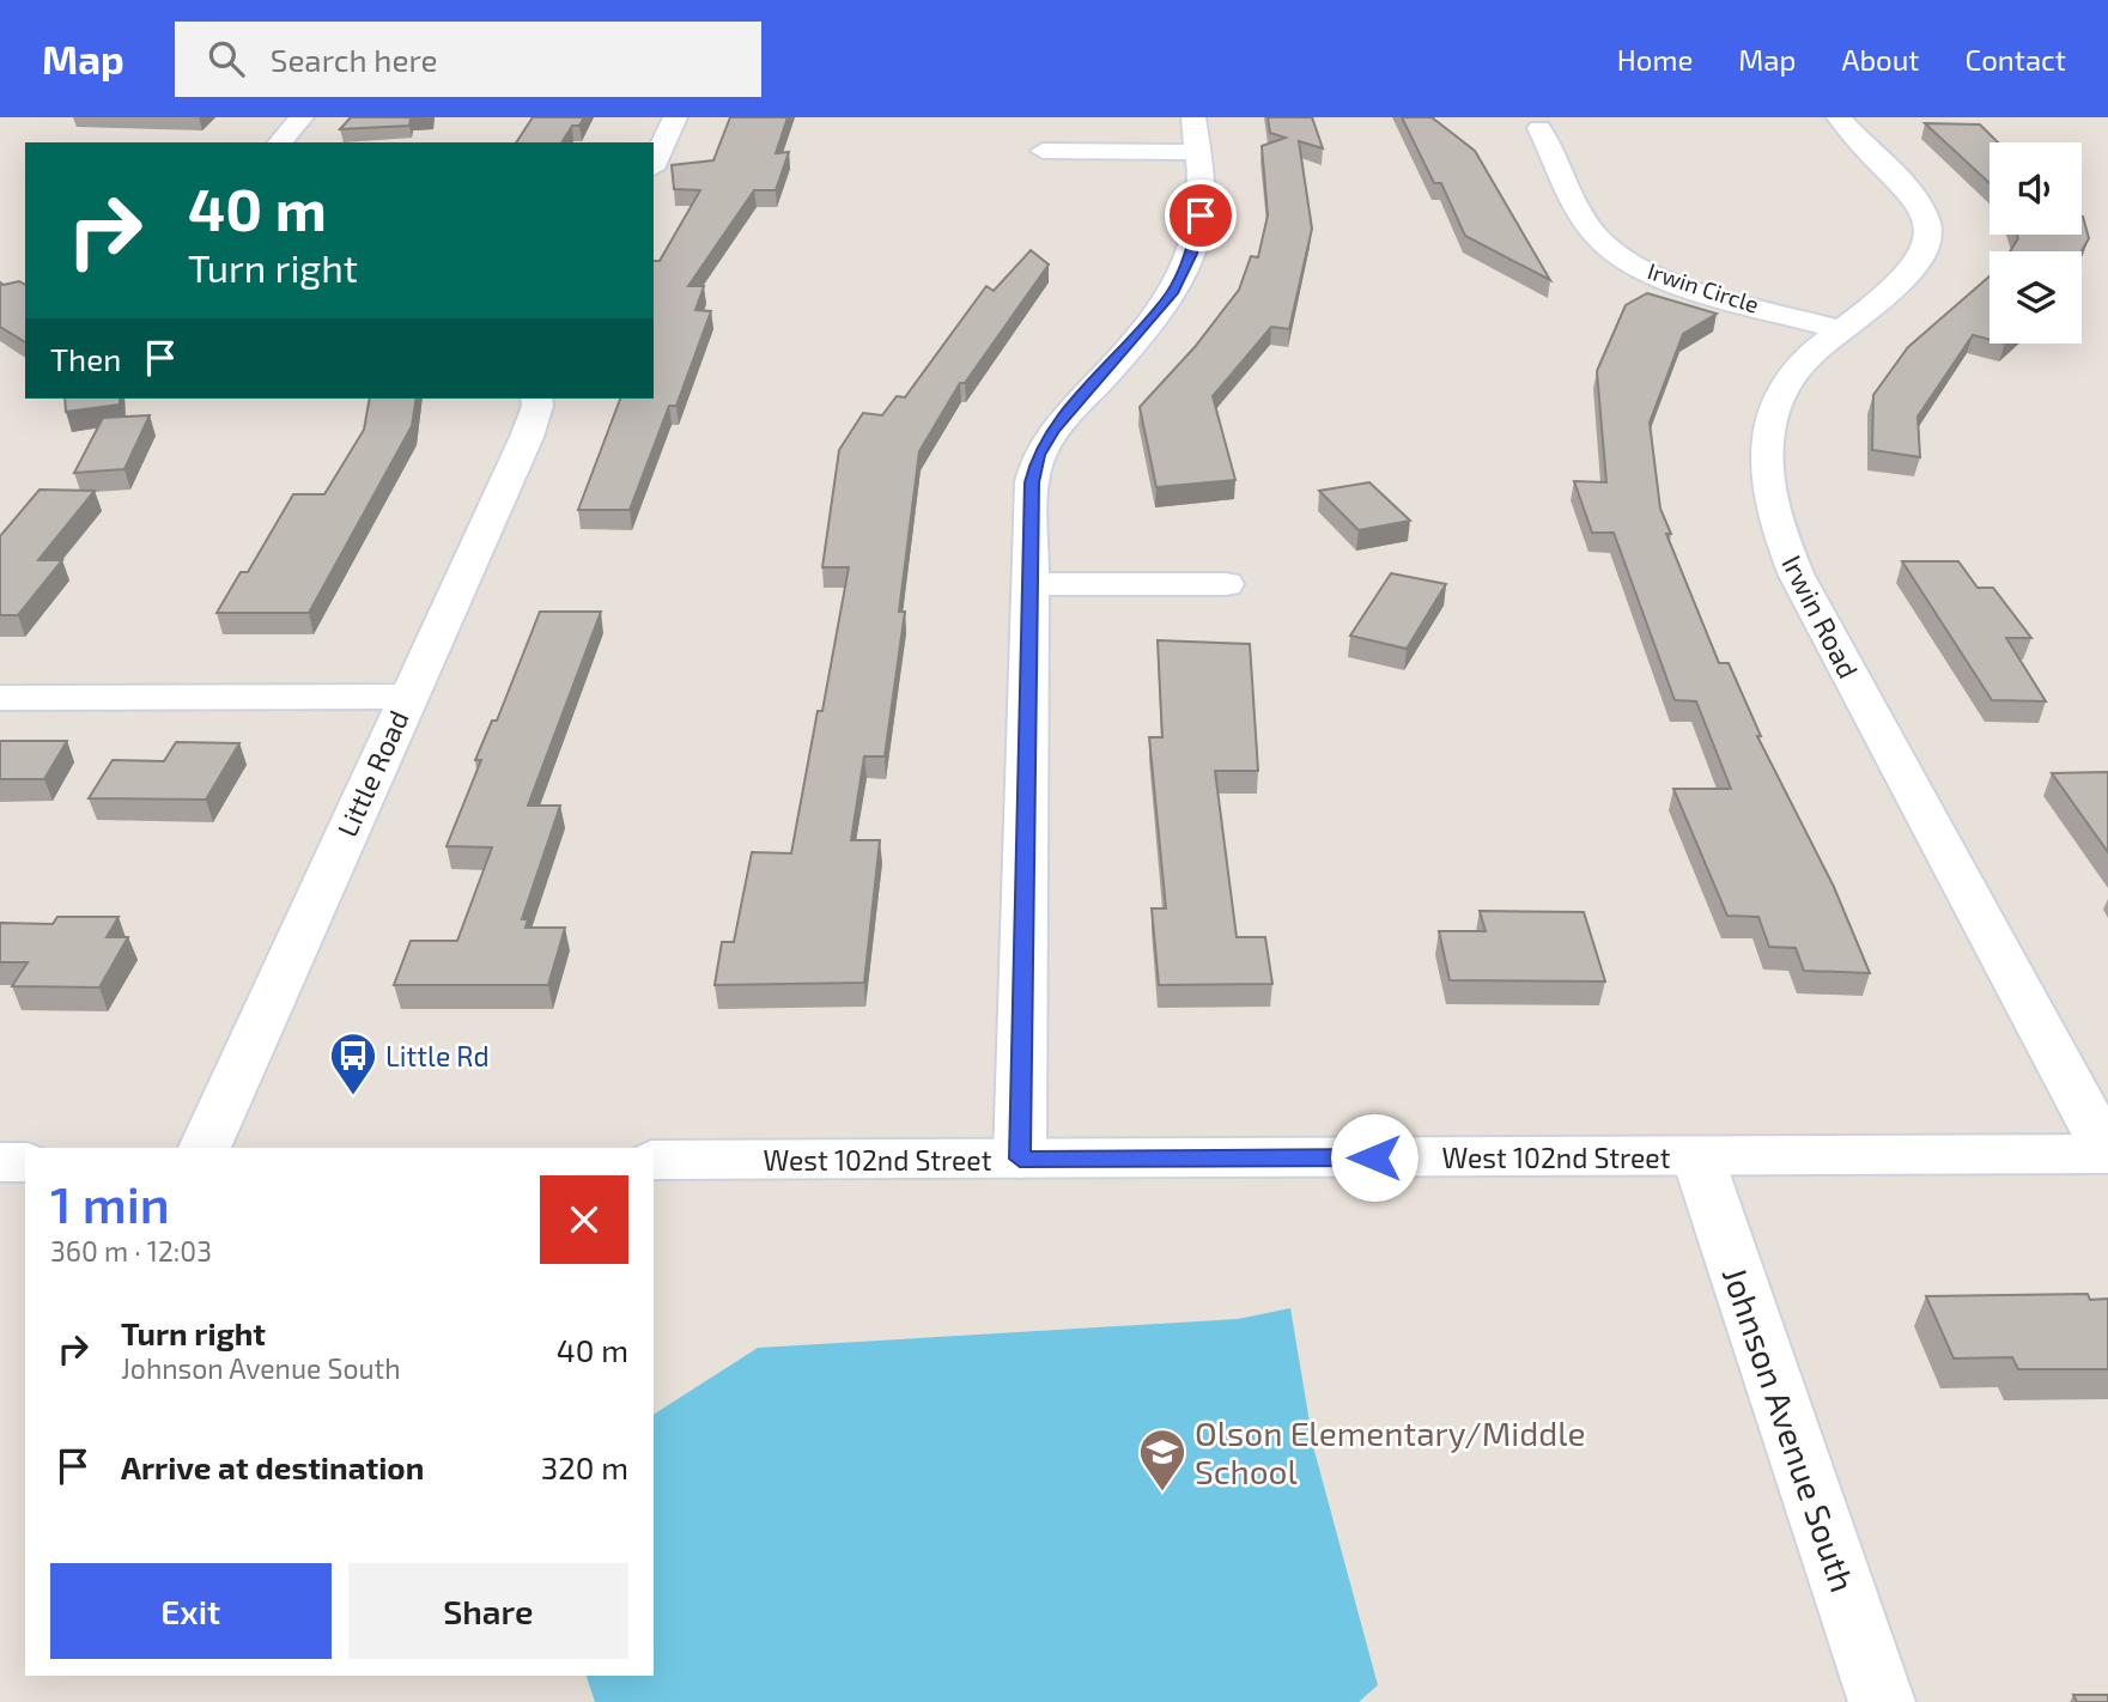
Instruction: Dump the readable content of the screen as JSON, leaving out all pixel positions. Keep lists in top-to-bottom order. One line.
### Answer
{"streets":{"street":["Irwin Circle","Irwin Road","Little Road","West 102nd Street","Johnson Avenue South"]},"crossings":[["Irwin Circle","Irwin Road"],["Irwin Road","West 102nd Street"],["West 102nd Street","Johnson Avenue South"]],"places":{"bus stop":["Little Rd"],"school or university":["Olson Elementary/Middle School"]},"page":{"header":"Map","search":"Search here","nav":["Home","Map","About","Contact"],"turn":["40 m","Turn right"],"then":"Then","heading":["1 min","360 m · 12:03"],"list":[{"name":"Turn right","note":"Johnson Avenue South","value":"40 m"},{"name":"Arrive at destination","value":"320 m"}],"buttons":["Exit","Share"]}}
